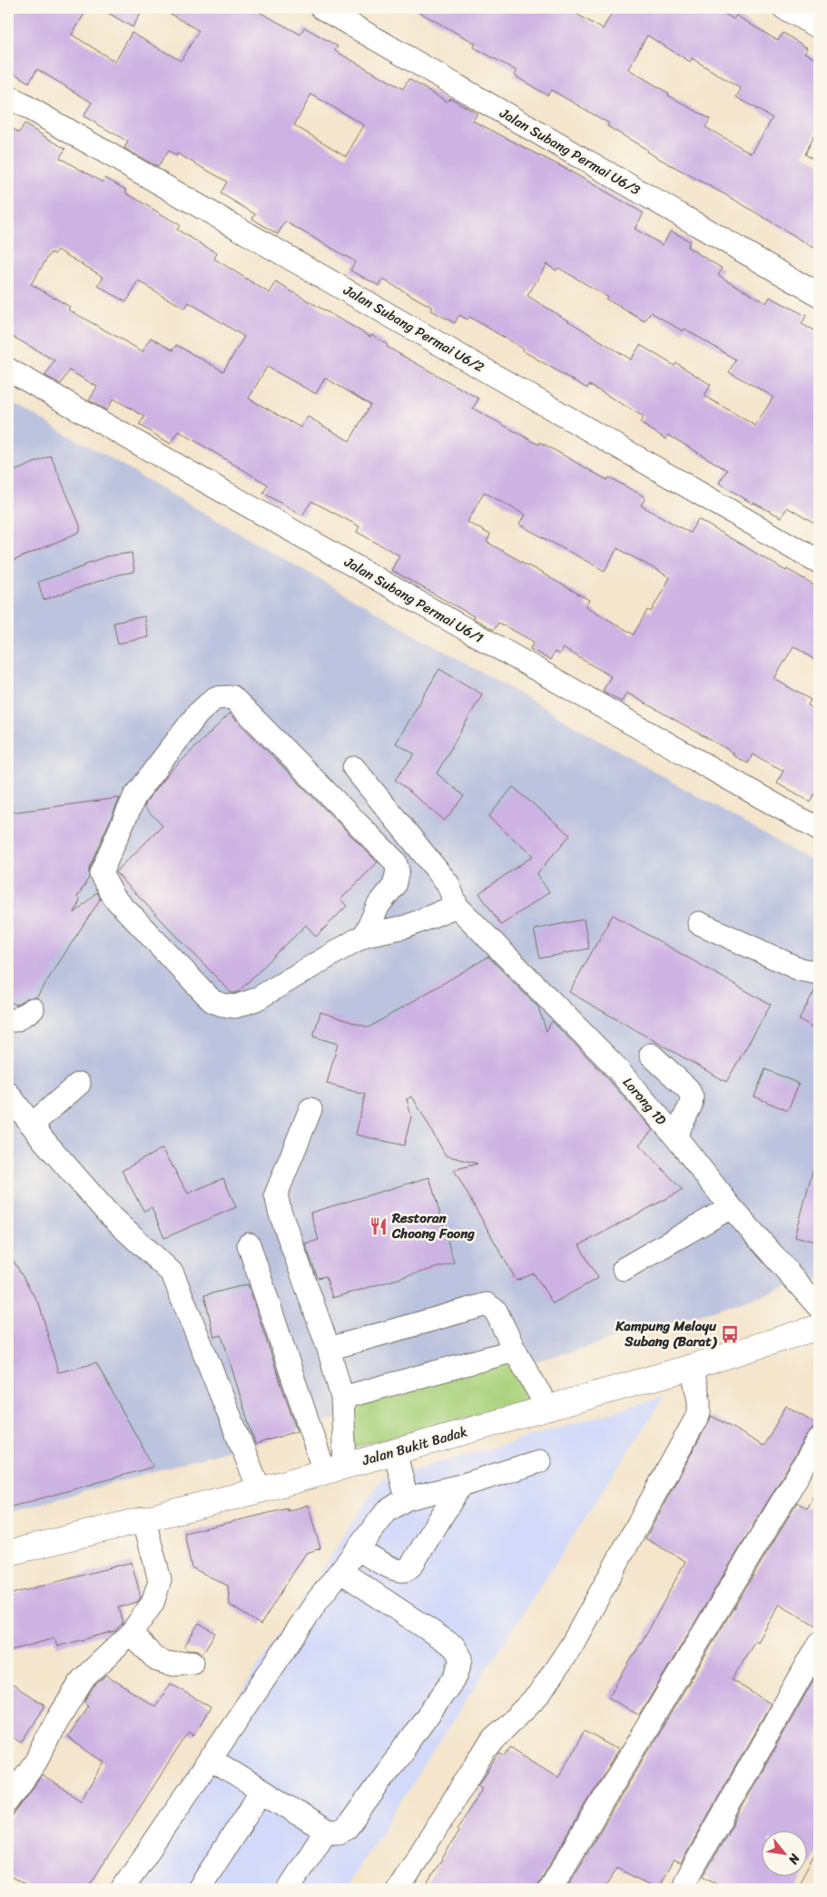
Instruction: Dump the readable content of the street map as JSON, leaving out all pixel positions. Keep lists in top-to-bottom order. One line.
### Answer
{"streets":{"main road":["Jalan Bukit Badak"],"street":["Jalan Subang Permai U6/3","Jalan Subang Permai U6/2","Jalan Subang Permai U6/1","Lorong 1D"]},"places":{"restaurant":["Restoran Choong Foong"],"bus stop":["Kampung Melayu Subang (Barat)"]},"north":"bottom right"}
